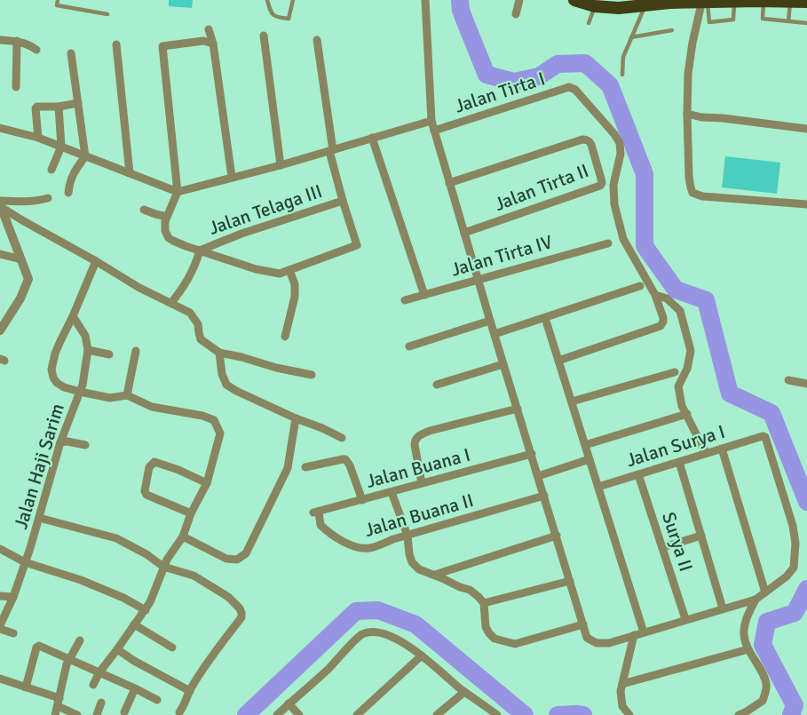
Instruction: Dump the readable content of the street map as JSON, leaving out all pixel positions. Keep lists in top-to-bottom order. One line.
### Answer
{"streets":{"street":["Jalan Tirta I","Jalan Tirta II","Jalan Telaga III","Jalan Tirta IV","Jalan Surya I","Jalan Haji Sarim","Jalan Buana I","Jalan Buana II","Surya II"]},"crossings":[["Jalan Surya I","Surya II"],["Jalan Buana I","Jalan Buana II"]]}
